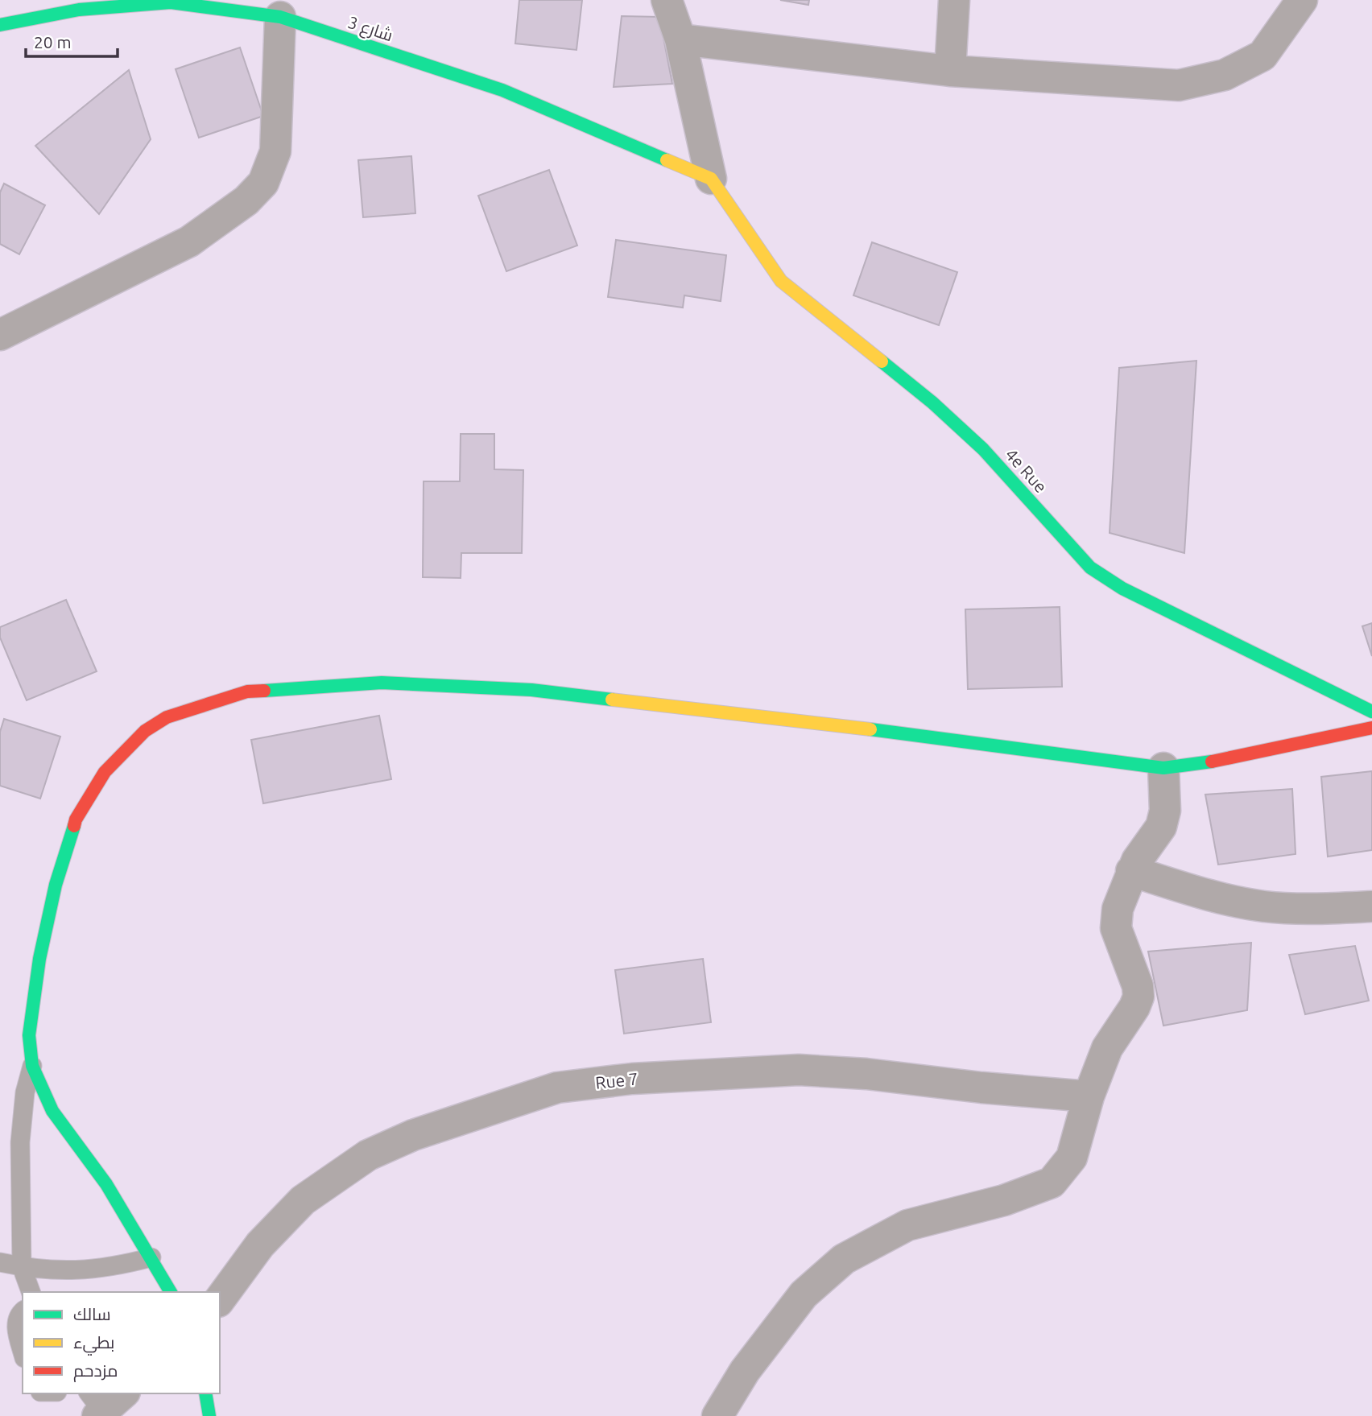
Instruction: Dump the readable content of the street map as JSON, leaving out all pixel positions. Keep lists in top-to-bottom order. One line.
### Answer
{"streets":{"street":["شارع 3","4e Rue","Rue 7"]},"crossings":[["شارع 3","4e Rue"]],"legend":["سالك","بطيء","مزدحم"],"scale_bar":"20 m"}
